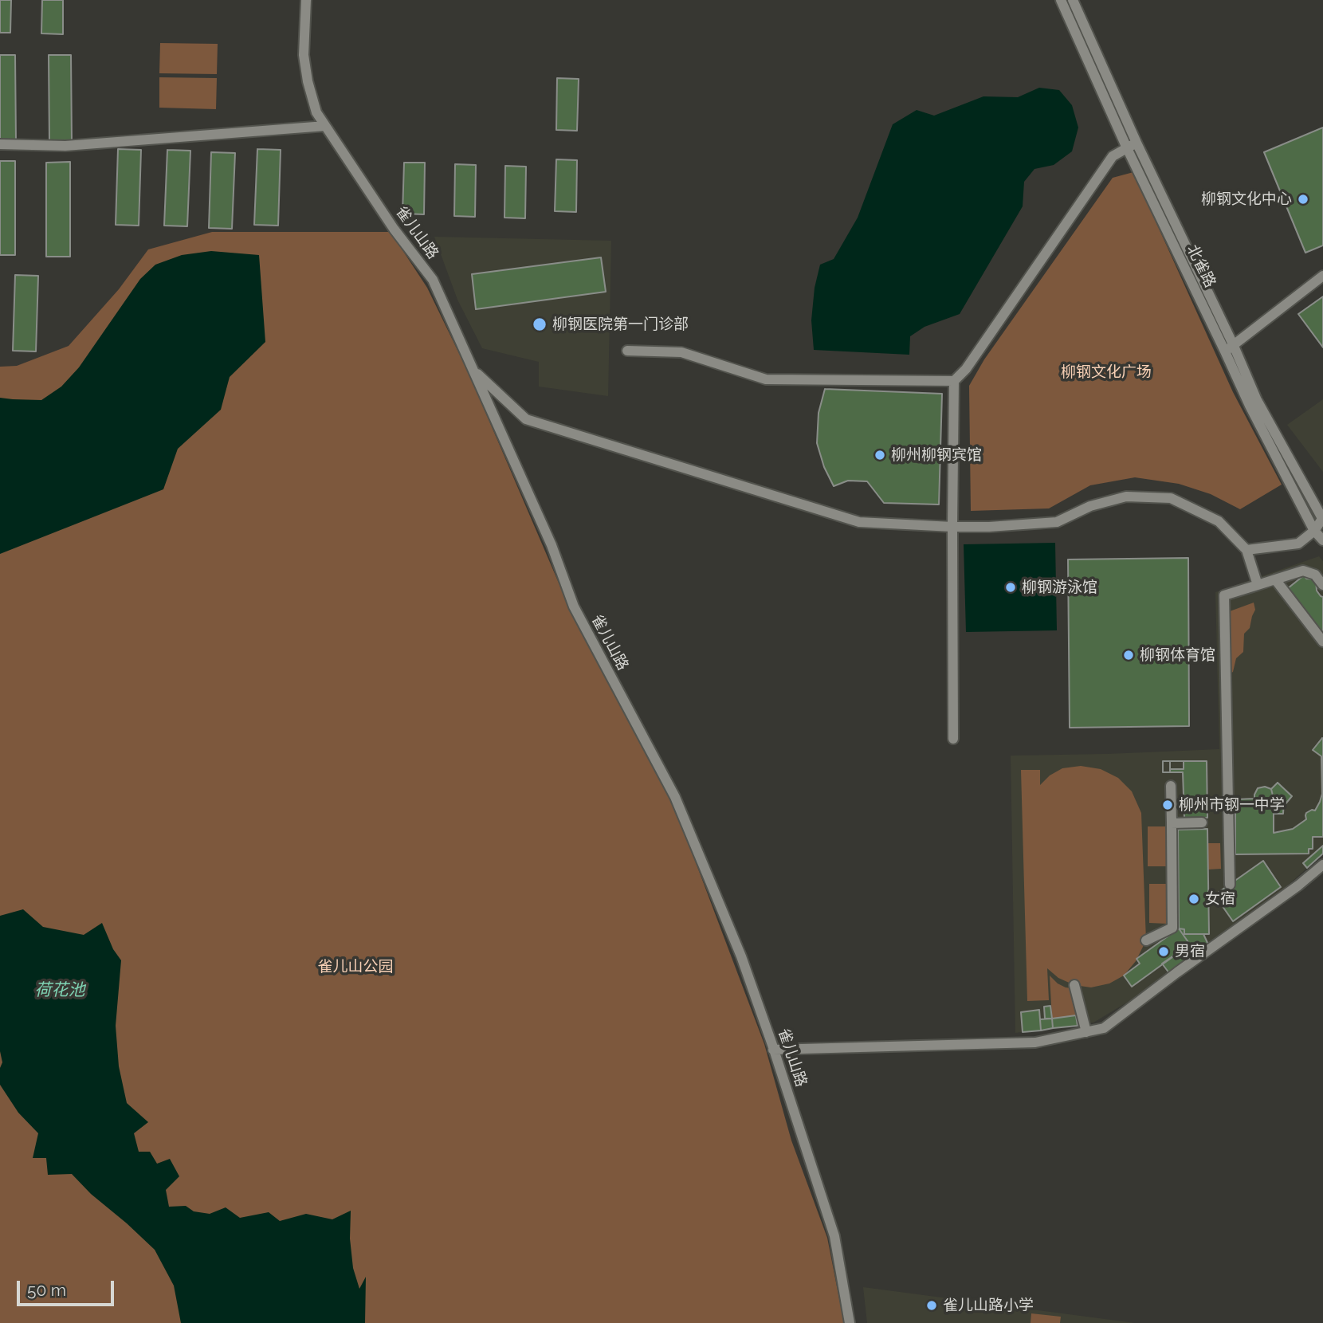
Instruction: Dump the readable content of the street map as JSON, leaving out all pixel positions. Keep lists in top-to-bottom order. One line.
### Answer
{"streets":{"street":["雀儿山路","北雀路"]},"water":["荷花池"],"parks":["柳钢文化广场","雀儿山公园"],"places":["柳钢文化中心","柳钢医院第一门诊部","柳州柳钢宾馆","柳钢游泳馆","柳钢体育馆","柳州市钢一中学","女宿","男宿","雀儿山路小学"],"scale_bar":"50 m"}
